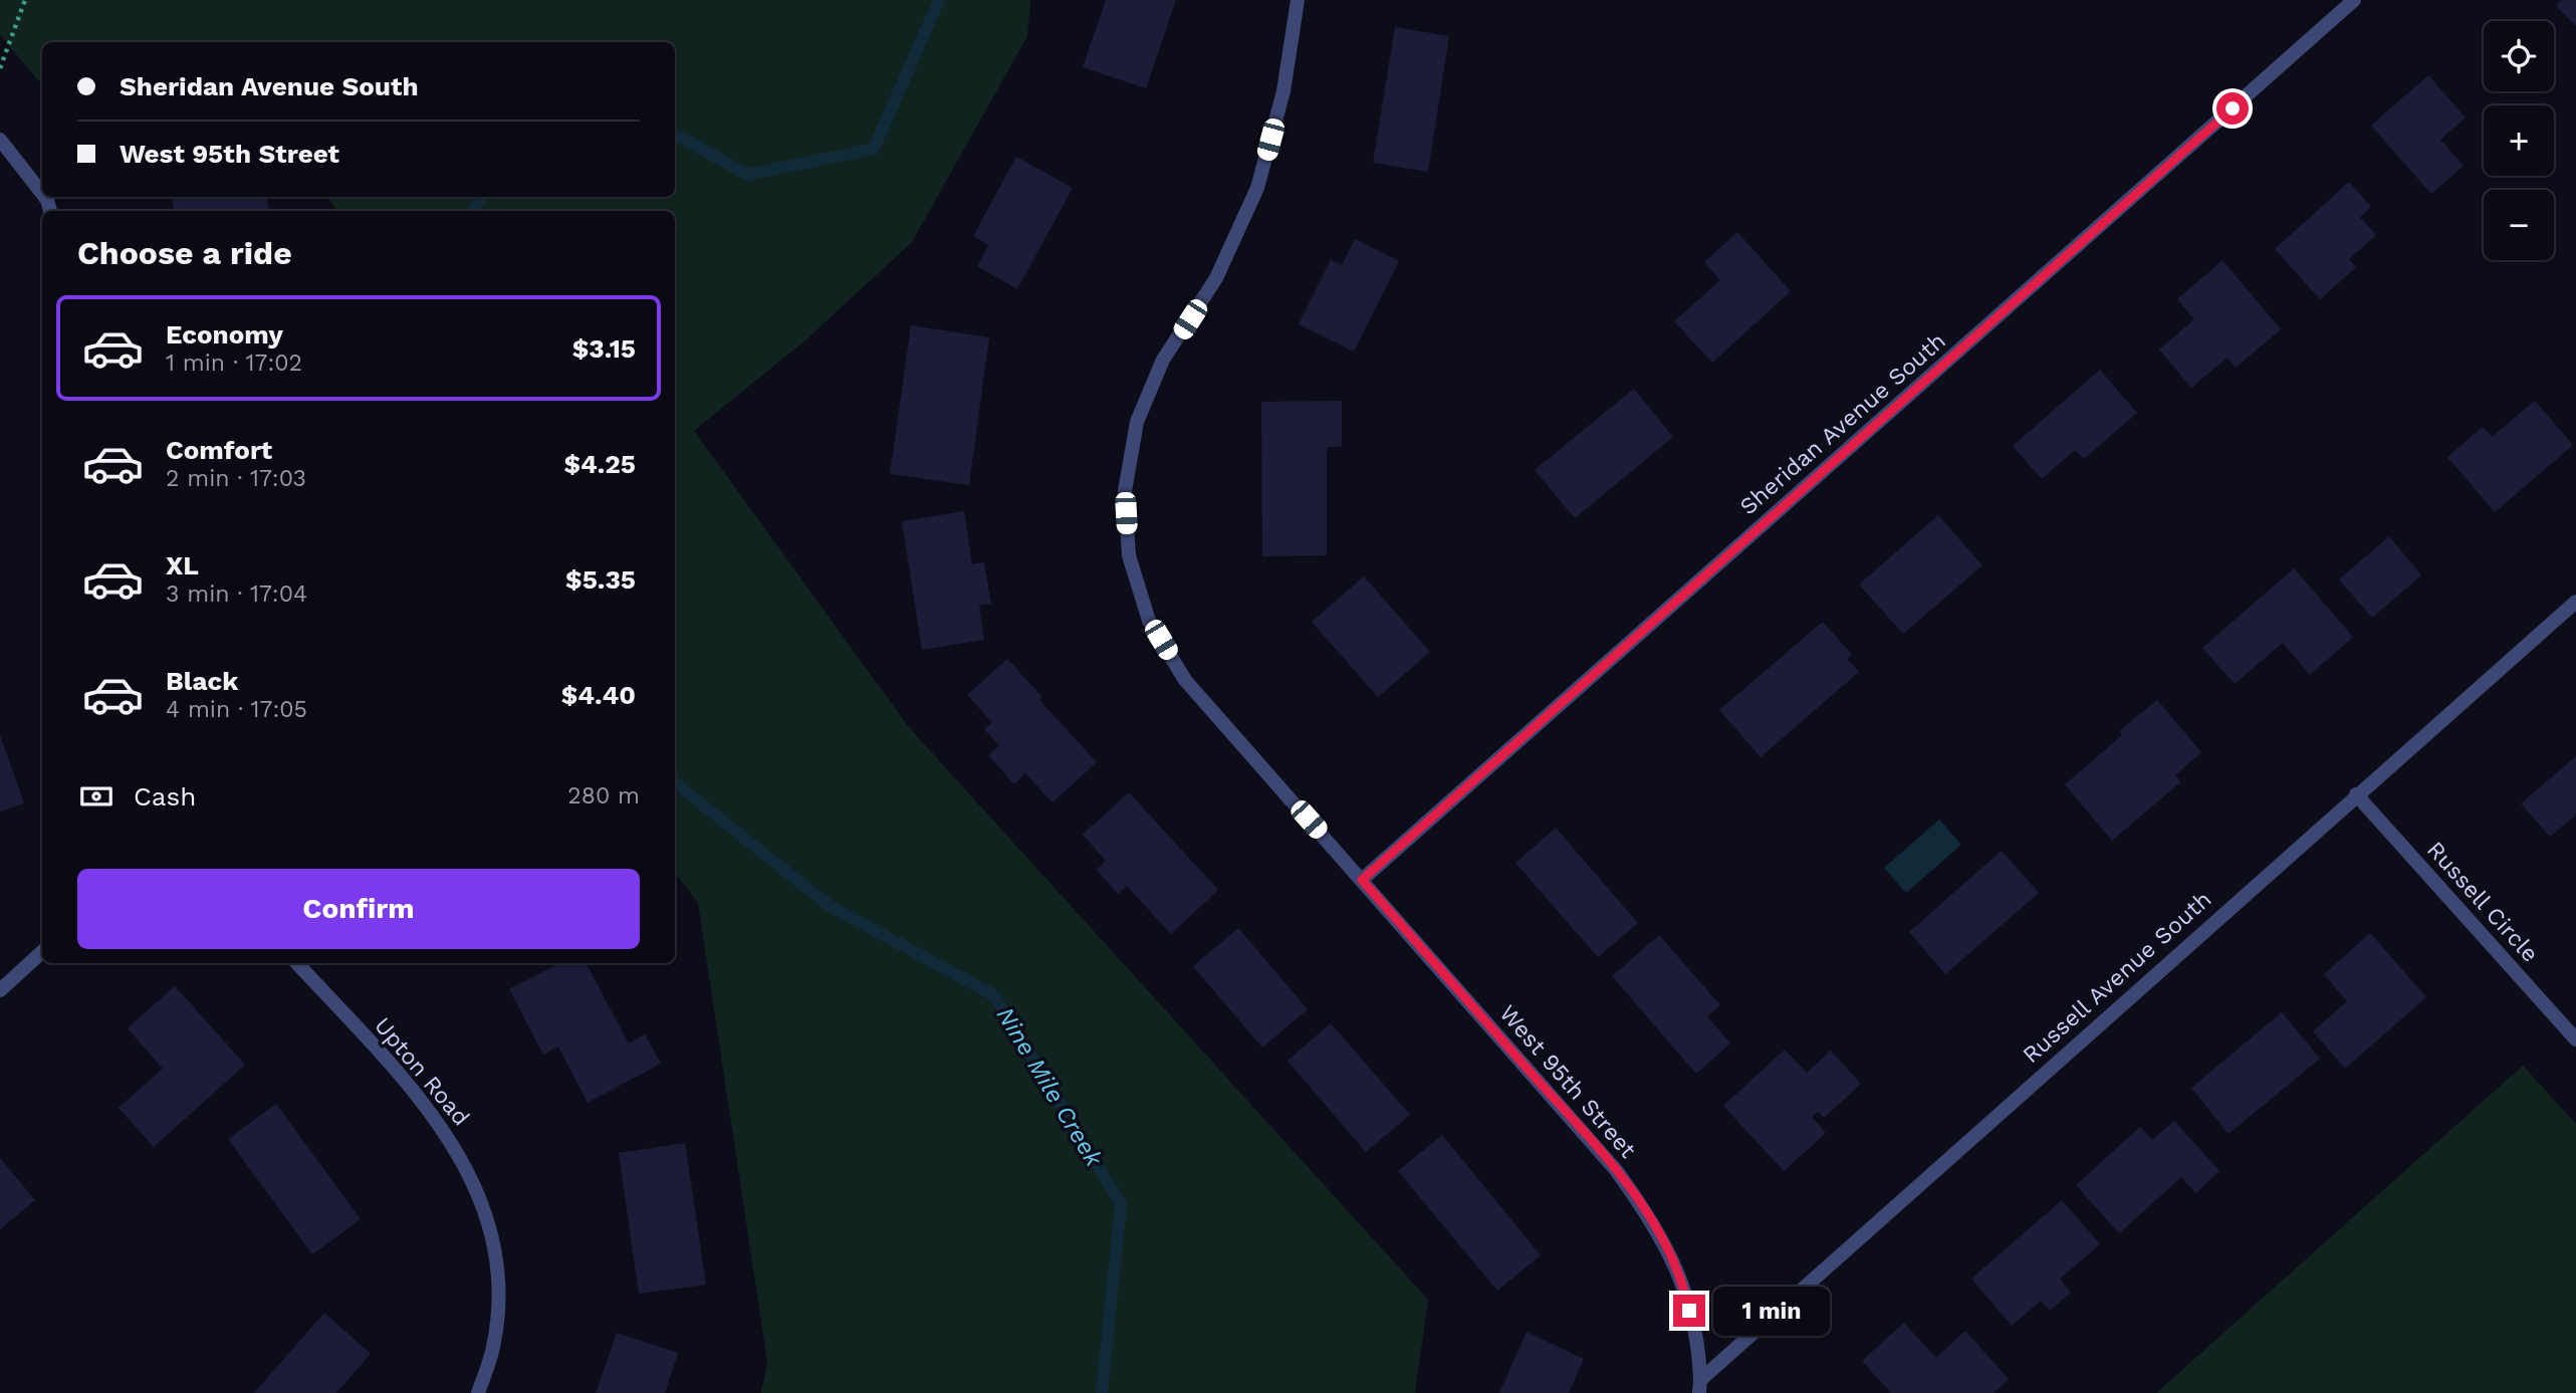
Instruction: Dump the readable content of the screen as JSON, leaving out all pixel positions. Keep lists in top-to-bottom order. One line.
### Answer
{"streets":{"street":["Sheridan Avenue South","Russell Circle","Russell Avenue South","Upton Road","West 95th Street"]},"crossings":[["Sheridan Avenue South","West 95th Street"],["Russell Circle","Russell Avenue South"],["Russell Avenue South","West 95th Street"]],"water":["Nine Mile Creek"],"page":{"map_buttons":["+","−"],"banner":["Sheridan Avenue South","West 95th Street"],"heading":"Choose a ride","list":[{"name":"Economy","note":"1 min · 17:02","value":"$3.15"},{"name":"Comfort","note":"2 min · 17:03","value":"$4.25"},{"name":"XL","note":"3 min · 17:04","value":"$5.35"},{"name":"Black","note":"4 min · 17:05","value":"$4.40"}],"pay":["Cash","280 m"],"buttons":"Confirm","bubble":"1 min"}}
